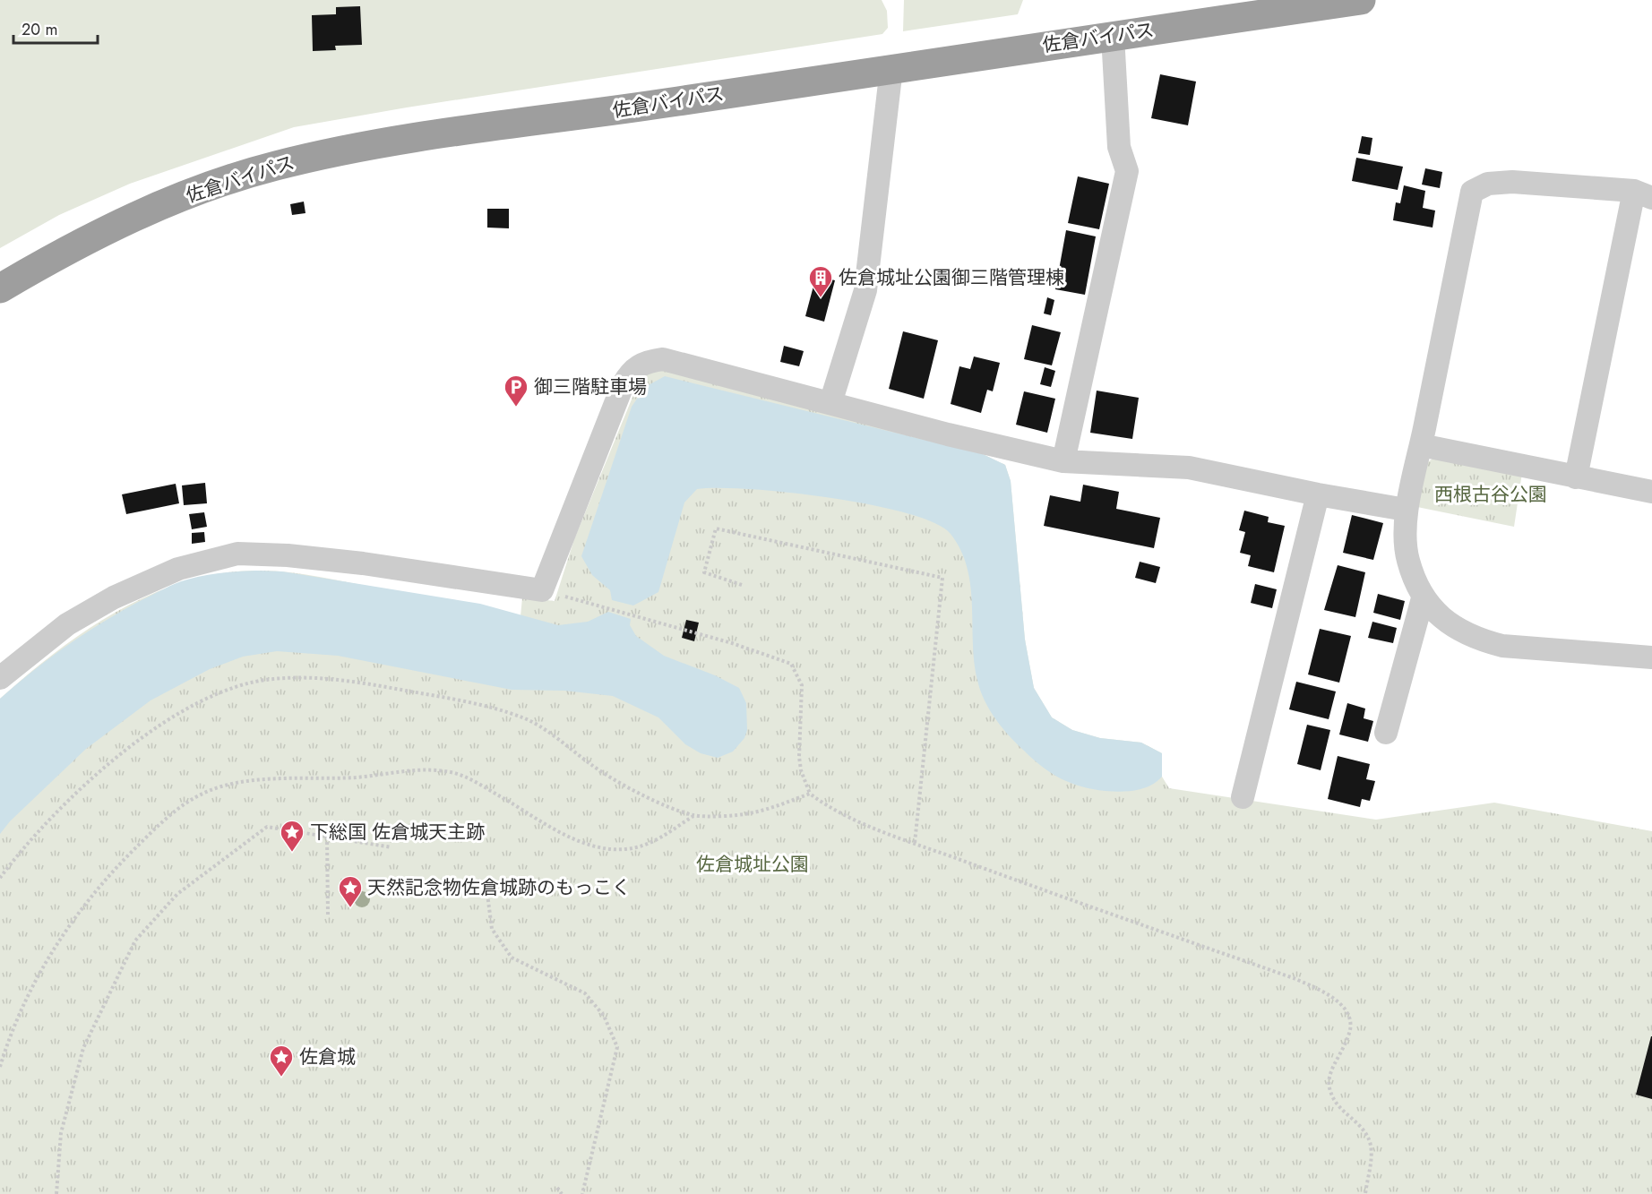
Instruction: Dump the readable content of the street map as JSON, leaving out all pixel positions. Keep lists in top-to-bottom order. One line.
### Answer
{"streets":{"highway":["佐倉バイパス"]},"parks":["西根古谷公園","佐倉城址公園"],"places":{"building":["佐倉城址公園御三階管理棟"],"parking":["御三階駐車場"],"place":["下総国 佐倉城天主跡","天然記念物佐倉城跡のもっこく","佐倉城"]},"scale_bar":"20 m"}
